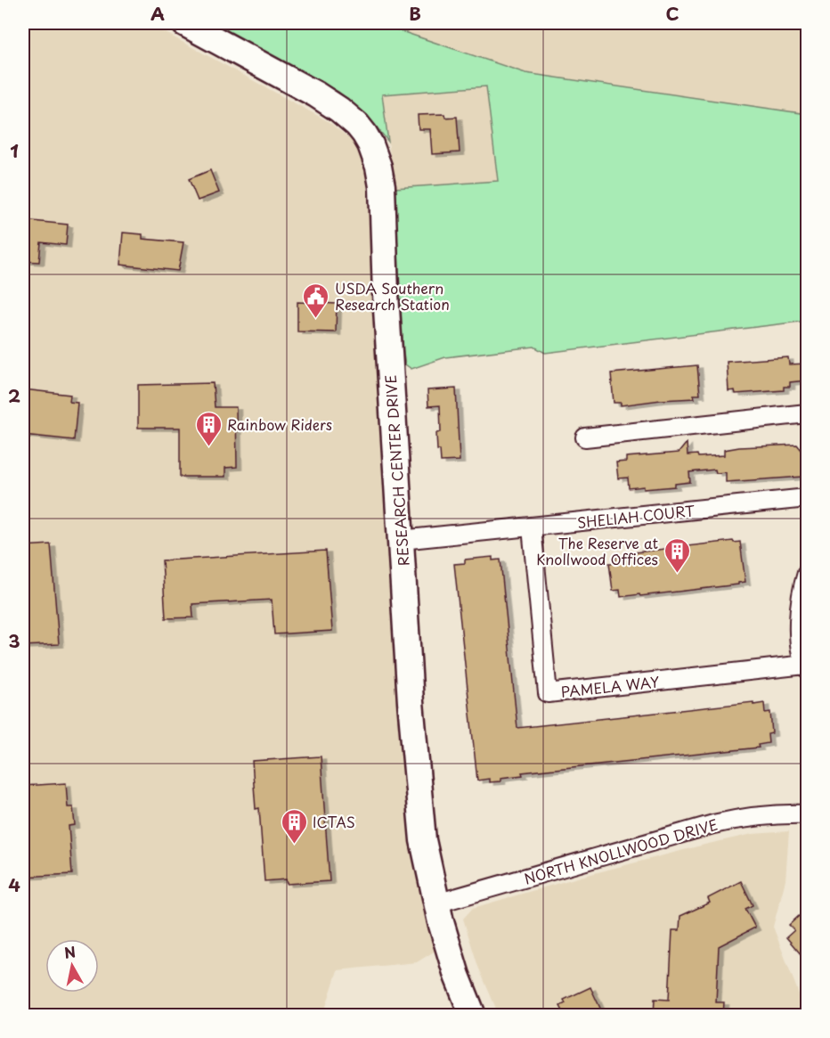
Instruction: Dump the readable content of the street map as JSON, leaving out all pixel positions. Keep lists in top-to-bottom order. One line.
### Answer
{"streets":{"main road":["RESEARCH CENTER DRIVE"],"street":["SHELIAH COURT","PAMELA WAY","NORTH KNOLLWOOD DRIVE"]},"crossings":[["RESEARCH CENTER DRIVE","SHELIAH COURT"],["RESEARCH CENTER DRIVE","NORTH KNOLLWOOD DRIVE"],["SHELIAH COURT","PAMELA WAY"]],"places":{"public building":["USDA Southern Research Station"],"building":["Rainbow Riders","The Reserve at Knollwood Offices","ICTAS"]},"north":"top","grid":{"columns":["A","B","C"],"rows":["1","2","3","4"]}}
